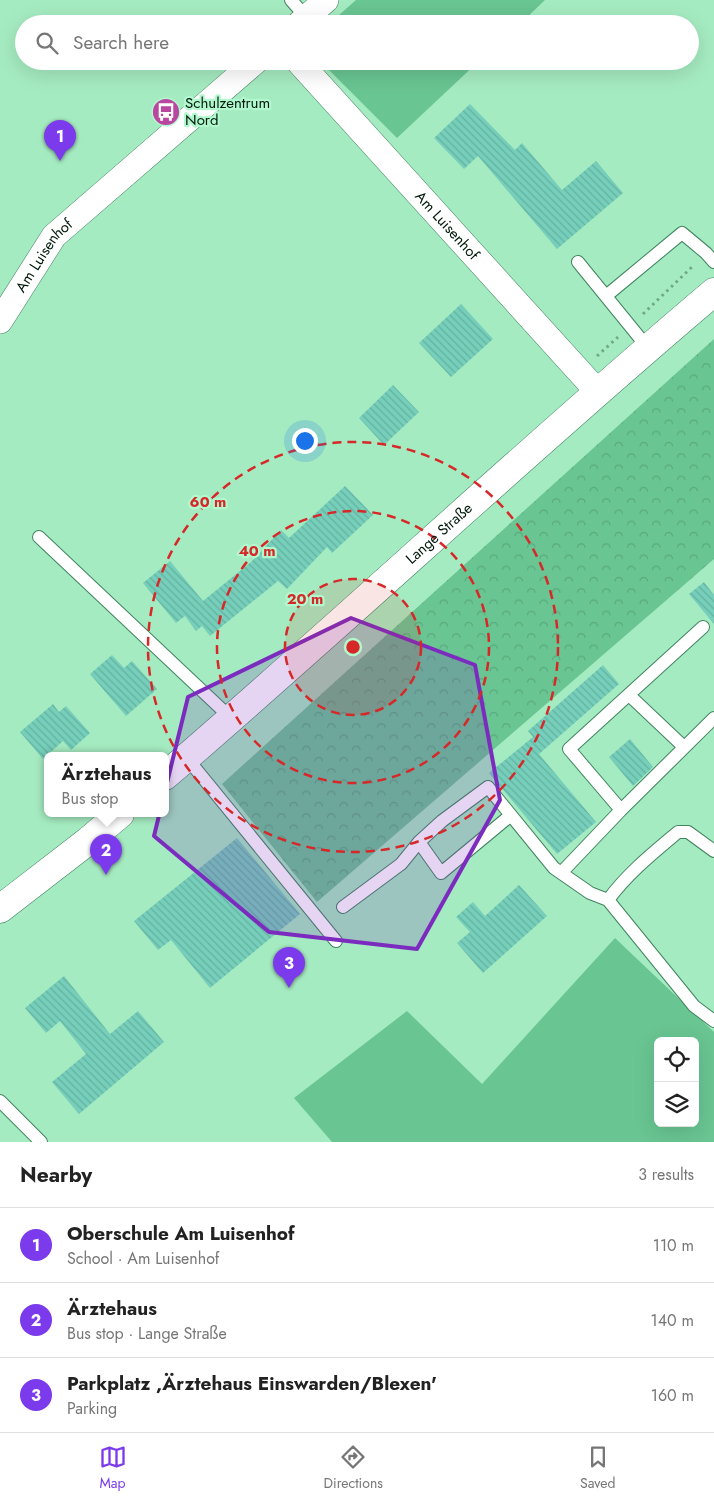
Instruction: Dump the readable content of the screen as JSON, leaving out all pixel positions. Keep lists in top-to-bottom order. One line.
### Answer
{"streets":{"street":["Am Luisenhof","Lange Straße"]},"crossings":[["Am Luisenhof","Lange Straße"]],"places":{"bus stop":["Schulzentrum Nord"]},"page":{"search":"Search here","pins":["1","2","3"],"popup":["Ärztehaus","Bus stop"],"heading":["Nearby","3 results"],"list":[{"mark":"1","name":"Oberschule Am Luisenhof","note":"School · Am Luisenhof","value":"110 m"},{"mark":"2","name":"Ärztehaus","note":"Bus stop · Lange Straße","value":"140 m"},{"mark":"3","name":"Parkplatz ,Ärztehaus Einswarden/Blexen'","note":"Parking","value":"160 m"}],"nav":["Map","Directions","Saved"]},"rings":["60 m","40 m","20 m"]}
